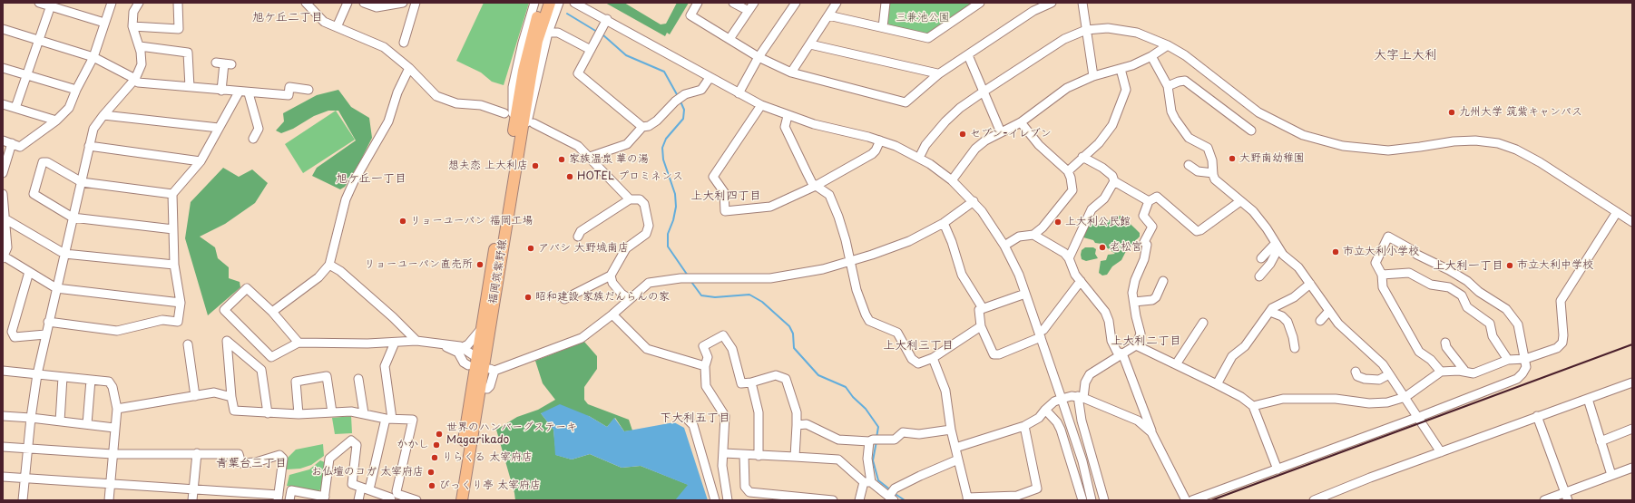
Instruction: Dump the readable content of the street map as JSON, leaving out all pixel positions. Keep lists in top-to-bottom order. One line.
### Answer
{"streets":{"main road":["福岡筑紫野線"]},"districts":["旭ケ丘二丁目","大字上大利","旭ケ丘一丁目","上大利四丁目","上大利一丁目","上大利二丁目","上大利三丁目","下大利五丁目","青葉台三丁目"],"parks":["三兼池公園"],"places":["九州大学 筑紫キャンパス","セブン-イレブン","大野南幼稚園","家族温泉 華の湯","想夫恋 上大利店","HOTEL プロミネンス","リョーユーパン 福岡工場","上大利公民館","老松宮","アバシ 大野城南店","市立大利小学校","リョーユーパン直売所","市立大利中学校","昭和建設 家族だんらんの家","世界のハンバーグステーキ Magarikado","かかし","りらくる 太宰府店","お仏壇のコガ 太宰府店","びっくり亭 太宰府店"]}
